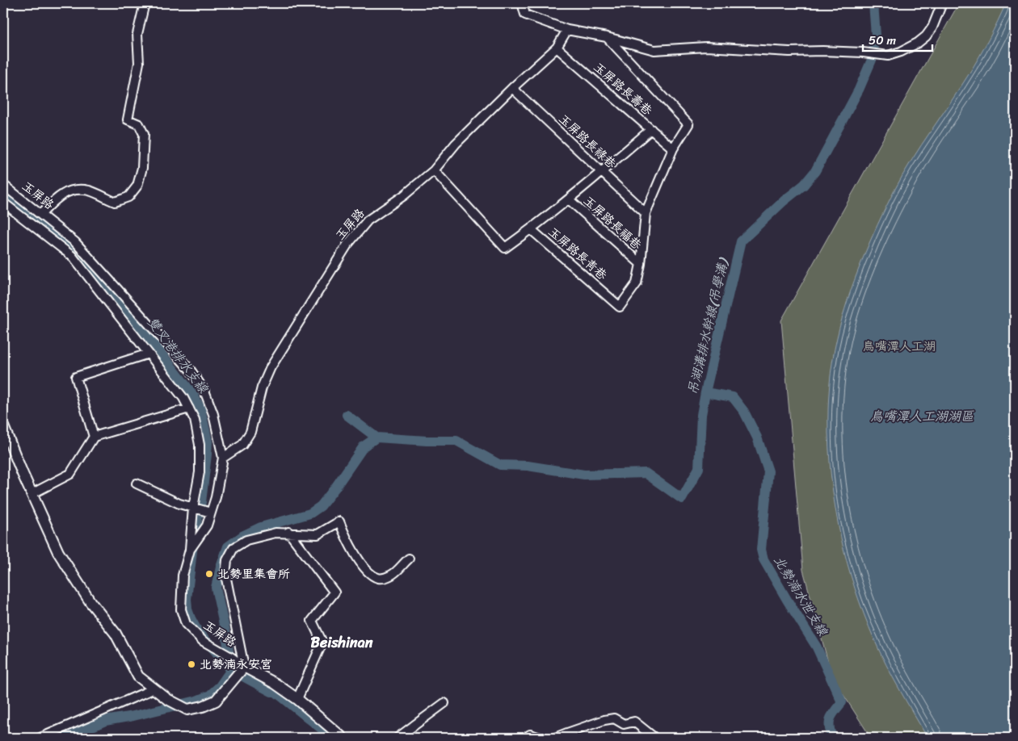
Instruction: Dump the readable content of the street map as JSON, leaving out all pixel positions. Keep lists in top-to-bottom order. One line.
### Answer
{"streets":{"street":["玉屏路長壽巷","玉屏路長祿巷","玉屏路","玉屏路長福巷","玉屏路長青巷"]},"crossings":[["玉屏路長壽巷","玉屏路"],["玉屏路長祿巷","玉屏路"],["玉屏路","玉屏路長青巷"],["玉屏路長福巷","玉屏路長青巷"]],"districts":["Beishinan"],"water":["吊湖溝排水幹線(吊學溝)","雙叉港排水支線","鳥嘴潭人工湖湖區","北勢湳水泄支線"],"parks":["鳥嘴潭人工湖"],"places":["北勢里集會所","北勢湳永安宮"],"scale_bar":"50 m"}
